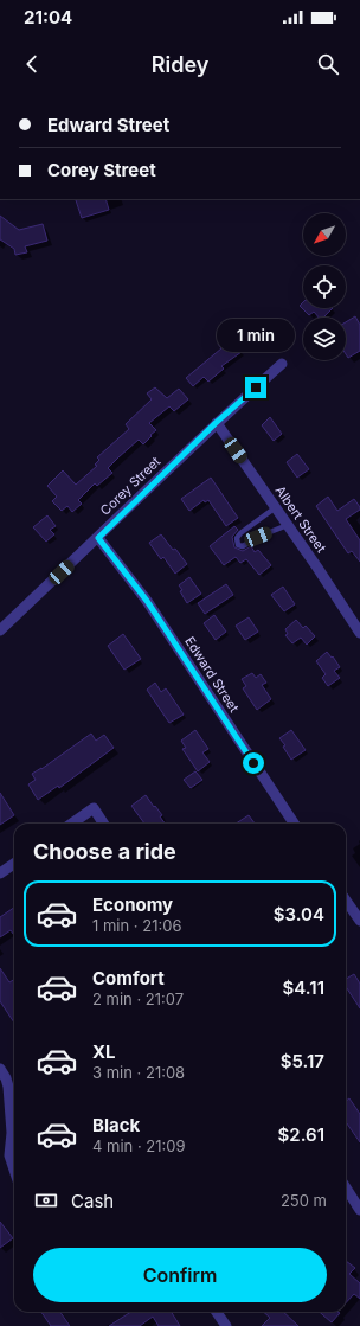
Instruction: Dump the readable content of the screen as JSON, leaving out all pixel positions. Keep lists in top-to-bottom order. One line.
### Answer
{"streets":{"street":["Corey Street","Albert Street","Edward Street"]},"crossings":[["Corey Street","Albert Street"],["Corey Street","Edward Street"]],"north":"bottom left","page":{"status":"21:04","header":"Ridey","banner":["Edward Street","Corey Street"],"bubble":"1 min","heading":"Choose a ride","list":[{"name":"Economy","note":"1 min · 21:06","value":"$3.04"},{"name":"Comfort","note":"2 min · 21:07","value":"$4.11"},{"name":"XL","note":"3 min · 21:08","value":"$5.17"},{"name":"Black","note":"4 min · 21:09","value":"$2.61"}],"pay":["Cash","250 m"],"buttons":"Confirm"}}
